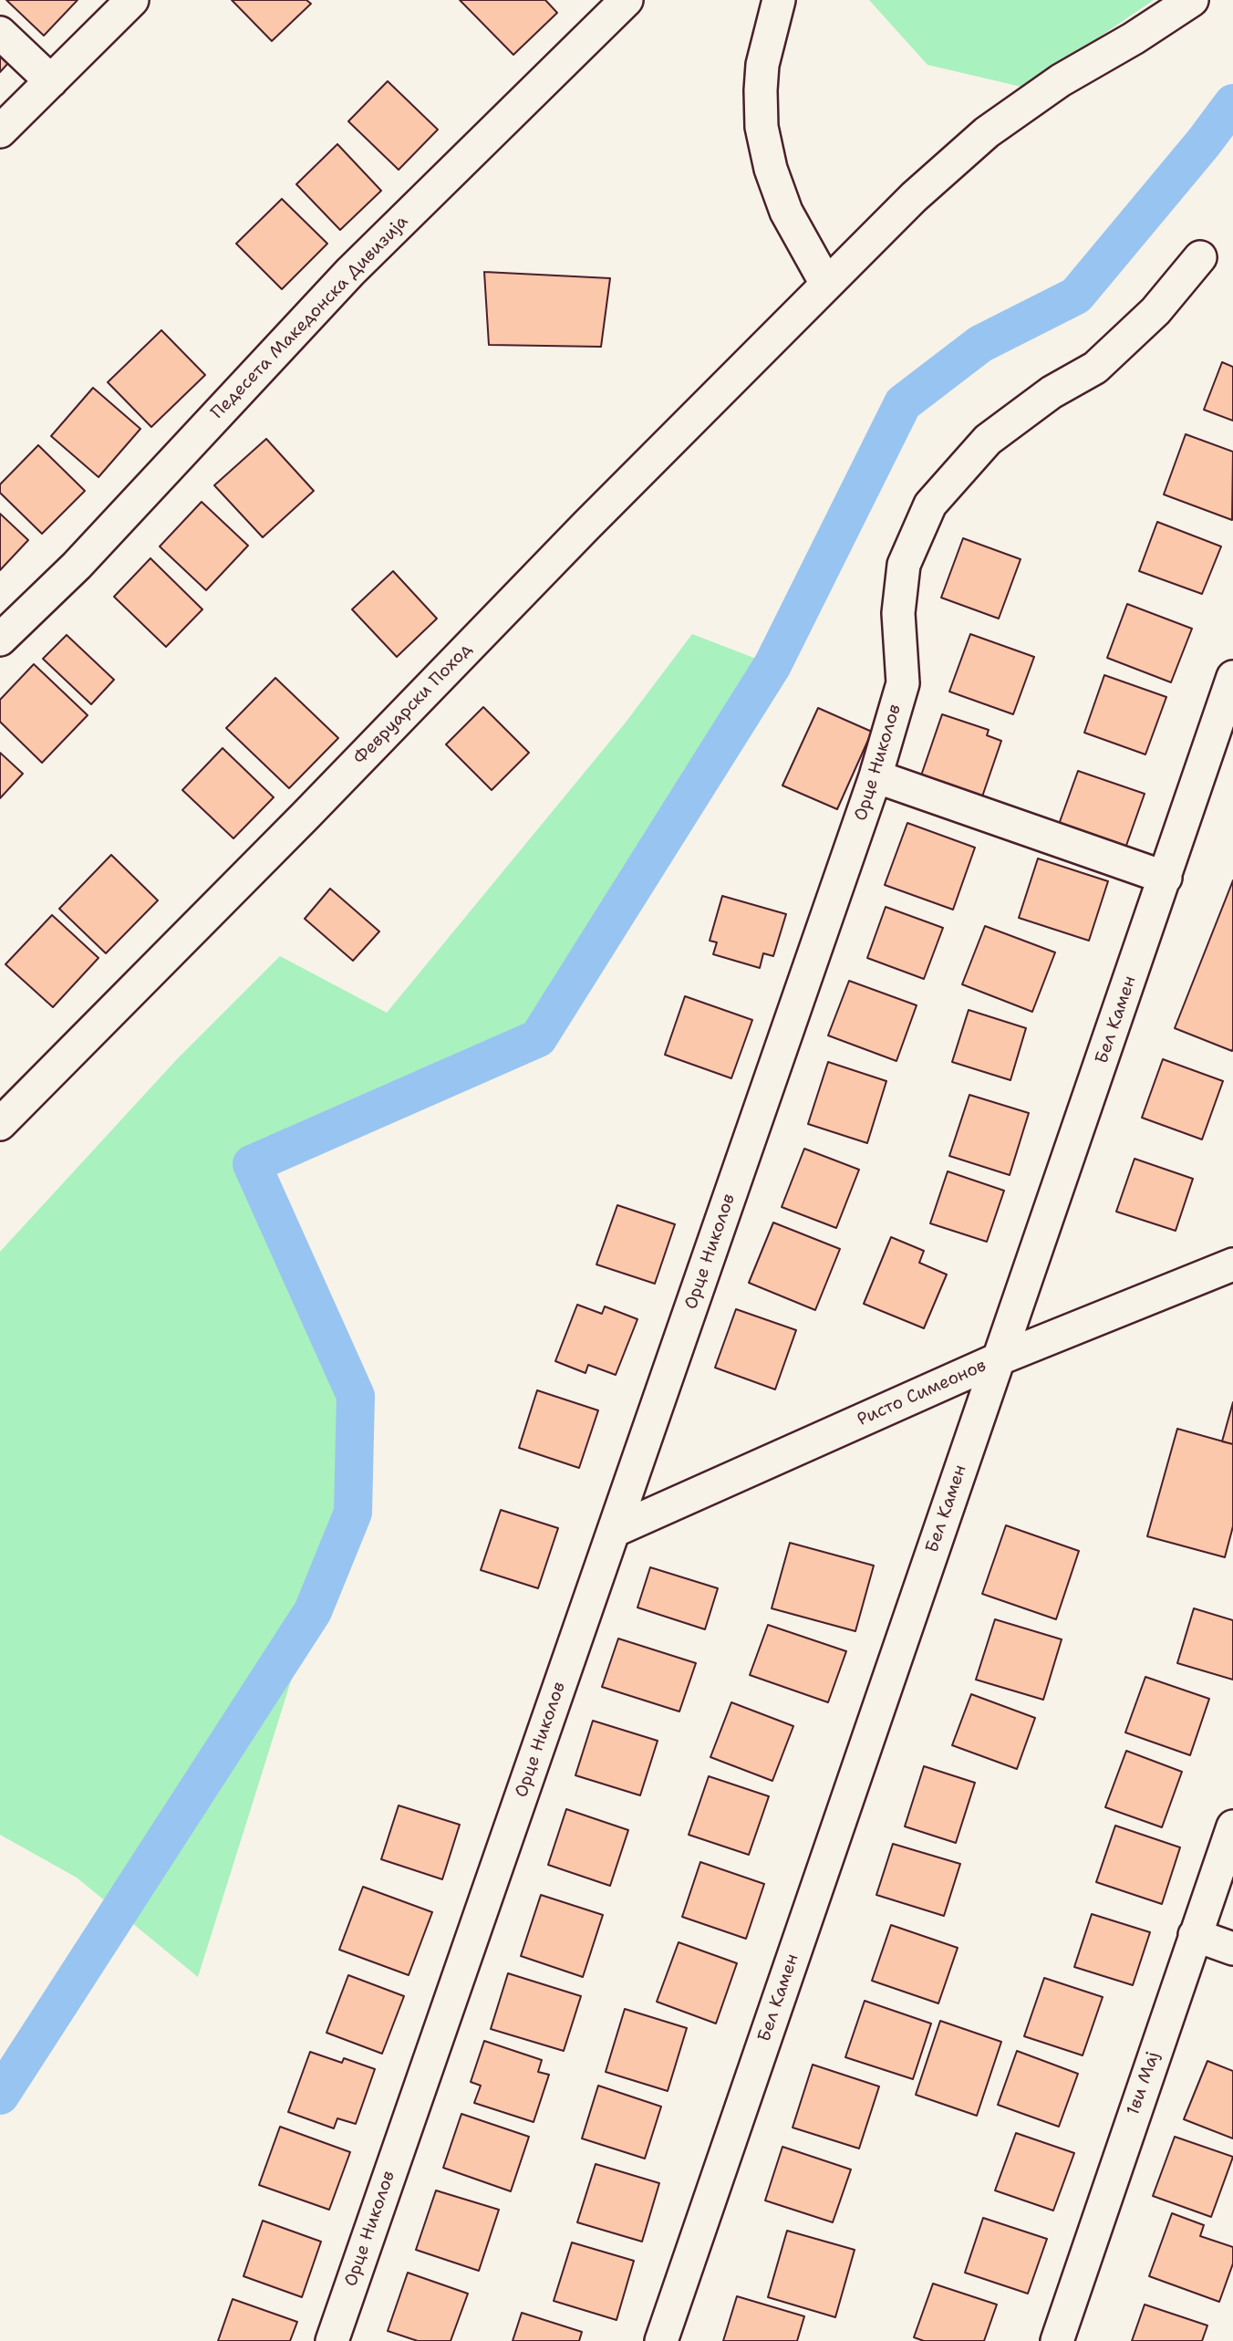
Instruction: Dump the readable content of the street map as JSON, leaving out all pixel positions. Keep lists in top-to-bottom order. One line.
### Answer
{"streets":{"street":["Педесета Македонска Дивизија","Февруарски Поход","Орце Николов","Бел Камен","Ристо Симеонов","1ви Мај"]},"crossings":[["Орце Николов","Ристо Симеонов"],["Бел Камен","Ристо Симеонов"]]}
